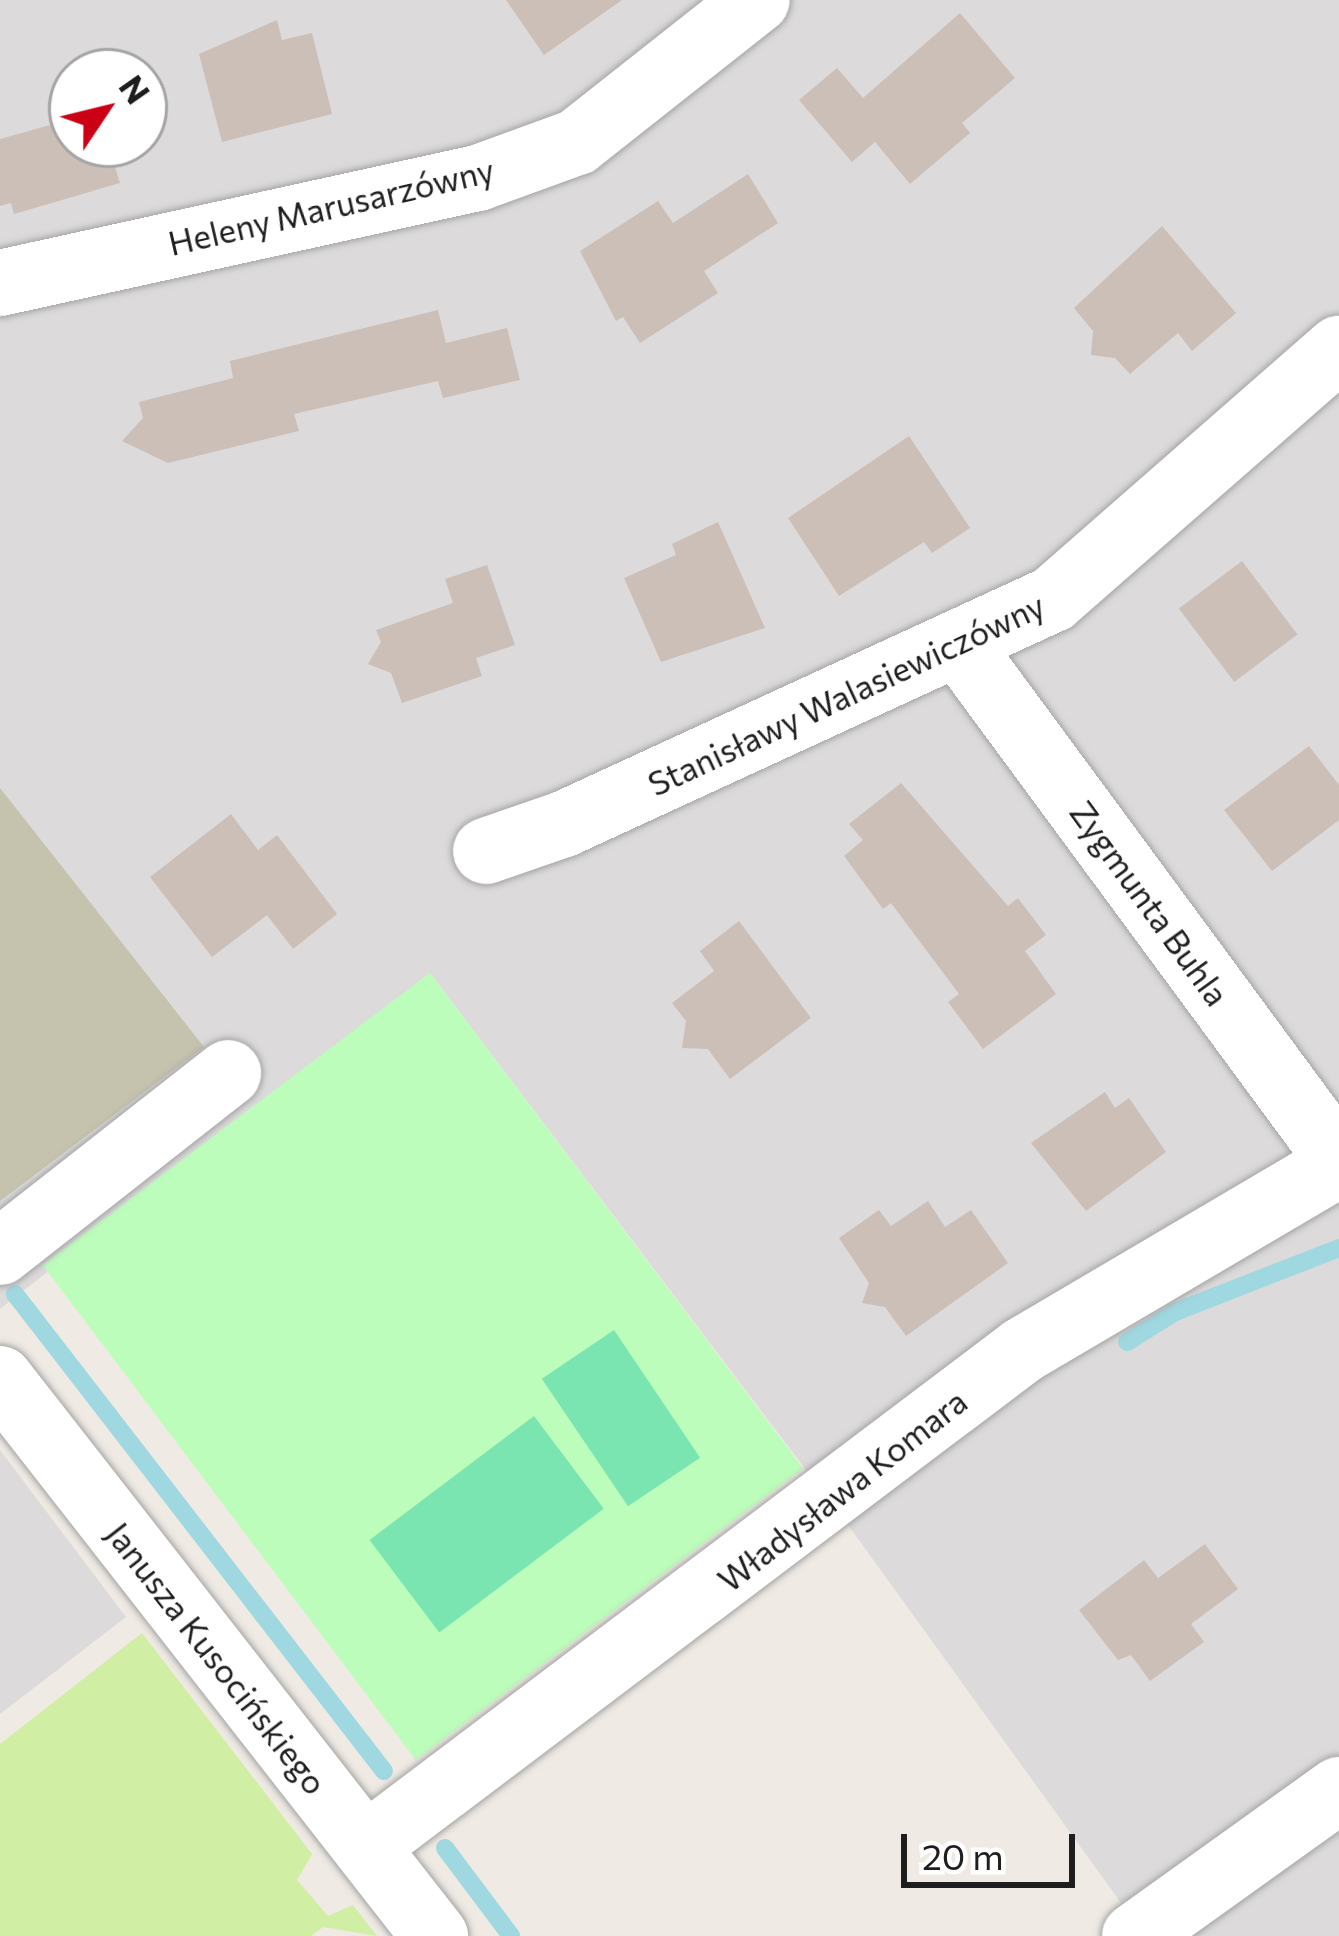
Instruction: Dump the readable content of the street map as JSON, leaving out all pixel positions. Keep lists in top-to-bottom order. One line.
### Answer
{"streets":{"street":["Heleny Marusarzówny","Stanisławy Walasiewiczówny","Zygmunta Buhla","Władysława Komara","Janusza Kusocińskiego"]},"crossings":[["Stanisławy Walasiewiczówny","Zygmunta Buhla"],["Zygmunta Buhla","Władysława Komara"],["Władysława Komara","Janusza Kusocińskiego"]],"scale_bar":"20 m","north":"top right"}
